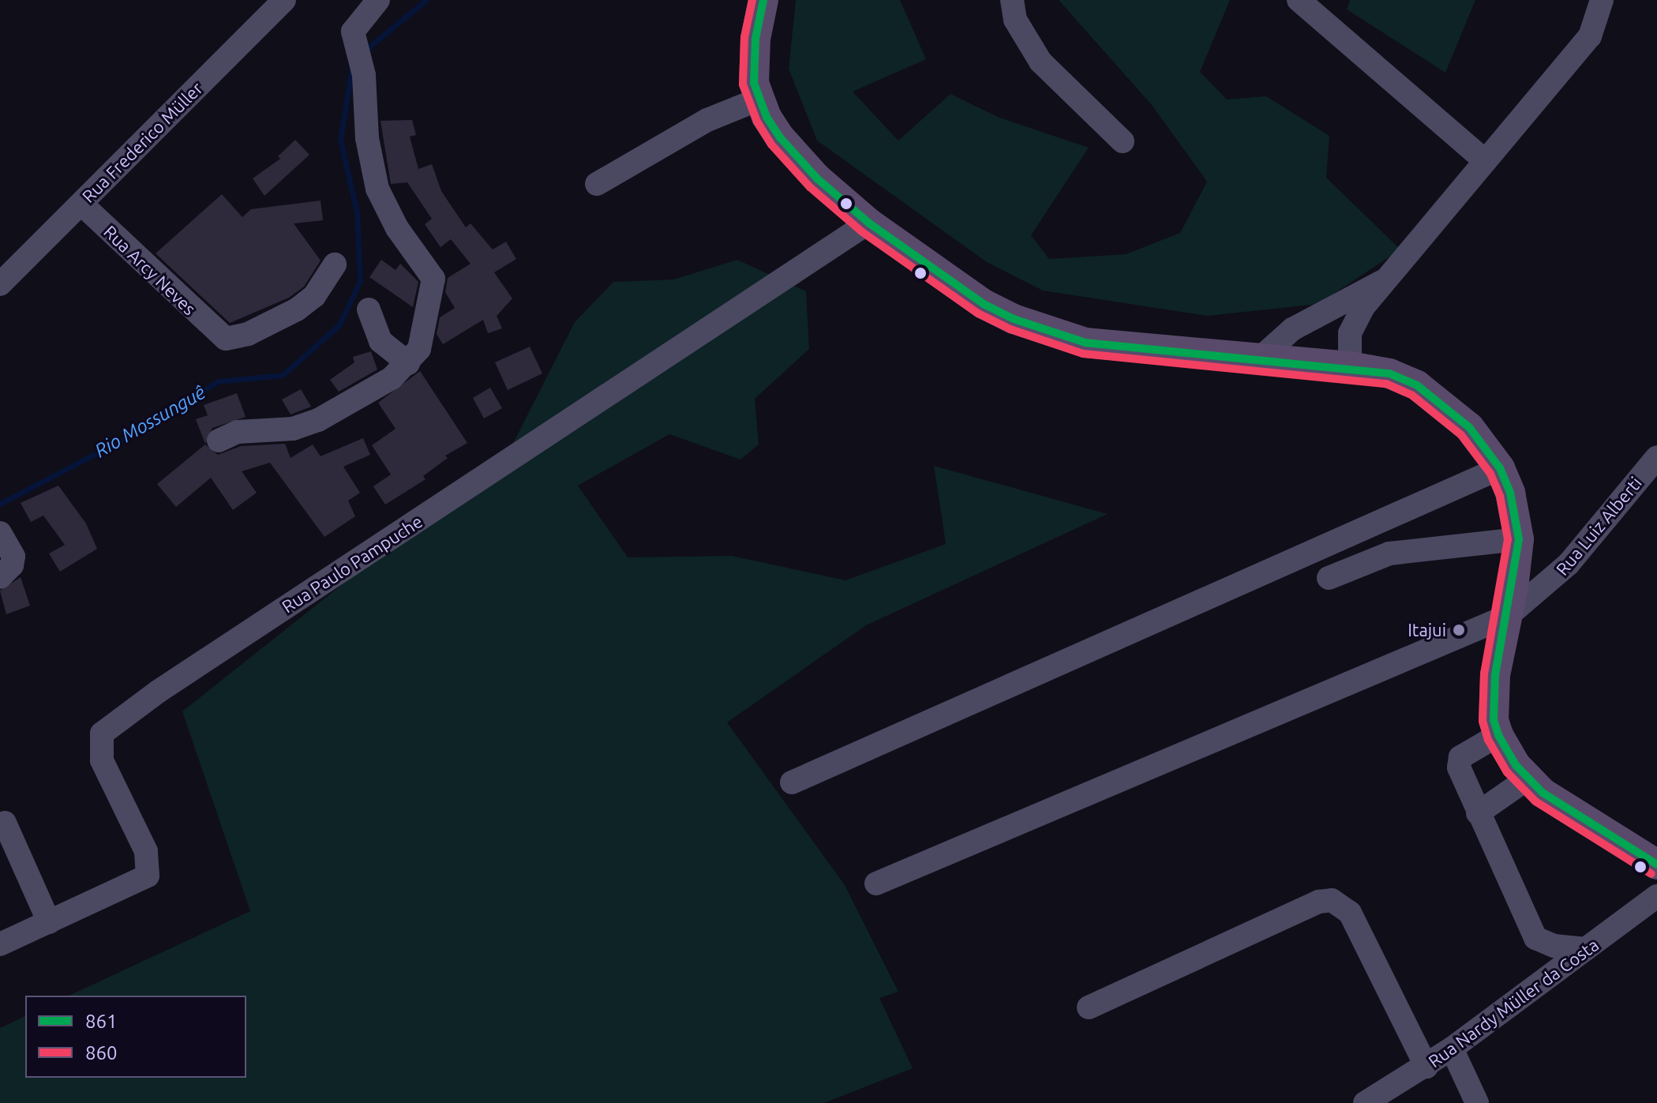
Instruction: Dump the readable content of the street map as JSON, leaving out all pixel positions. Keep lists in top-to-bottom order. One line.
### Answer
{"streets":{"street":["Rua Frederico Müller","Rua Arcy Neves","Rua Luiz Alberti","Rua Paulo Pampuche","Rua Nardy Müller da Costa"]},"crossings":[["Rua Frederico Müller","Rua Arcy Neves"]],"water":["Rio Mossunguê"],"places":["Itajui"],"lines":["transit line 861","transit line 860"],"legend":["861","860"]}
